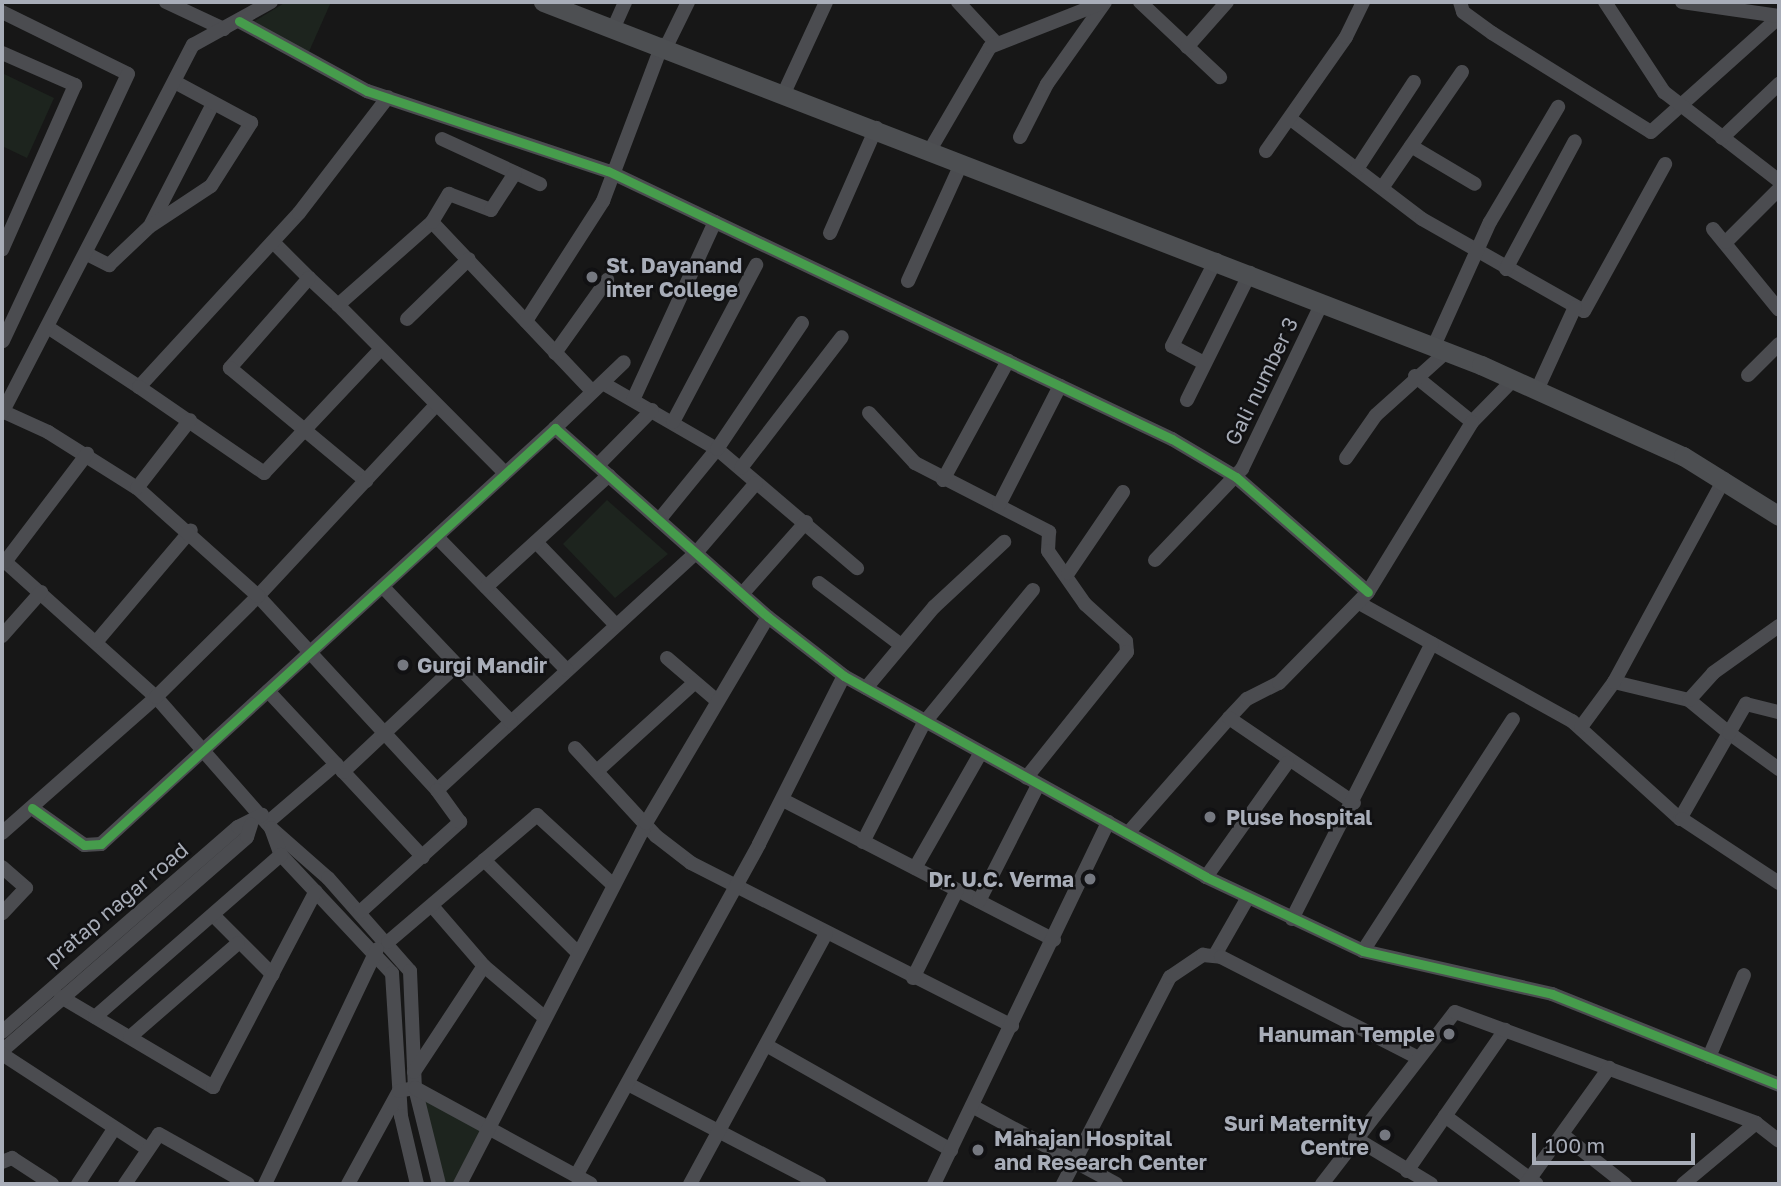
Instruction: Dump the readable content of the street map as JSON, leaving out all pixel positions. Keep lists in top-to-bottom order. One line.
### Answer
{"streets":{"street":["Gali number 3","pratap nagar road"]},"places":["St. Dayanand inter College","Gurgi Mandir","Pluse hospital","Dr. U.C. Verma","Hanuman Temple","Suri Maternity Centre","Mahajan Hospital and Research Center"],"scale_bar":"100 m"}
